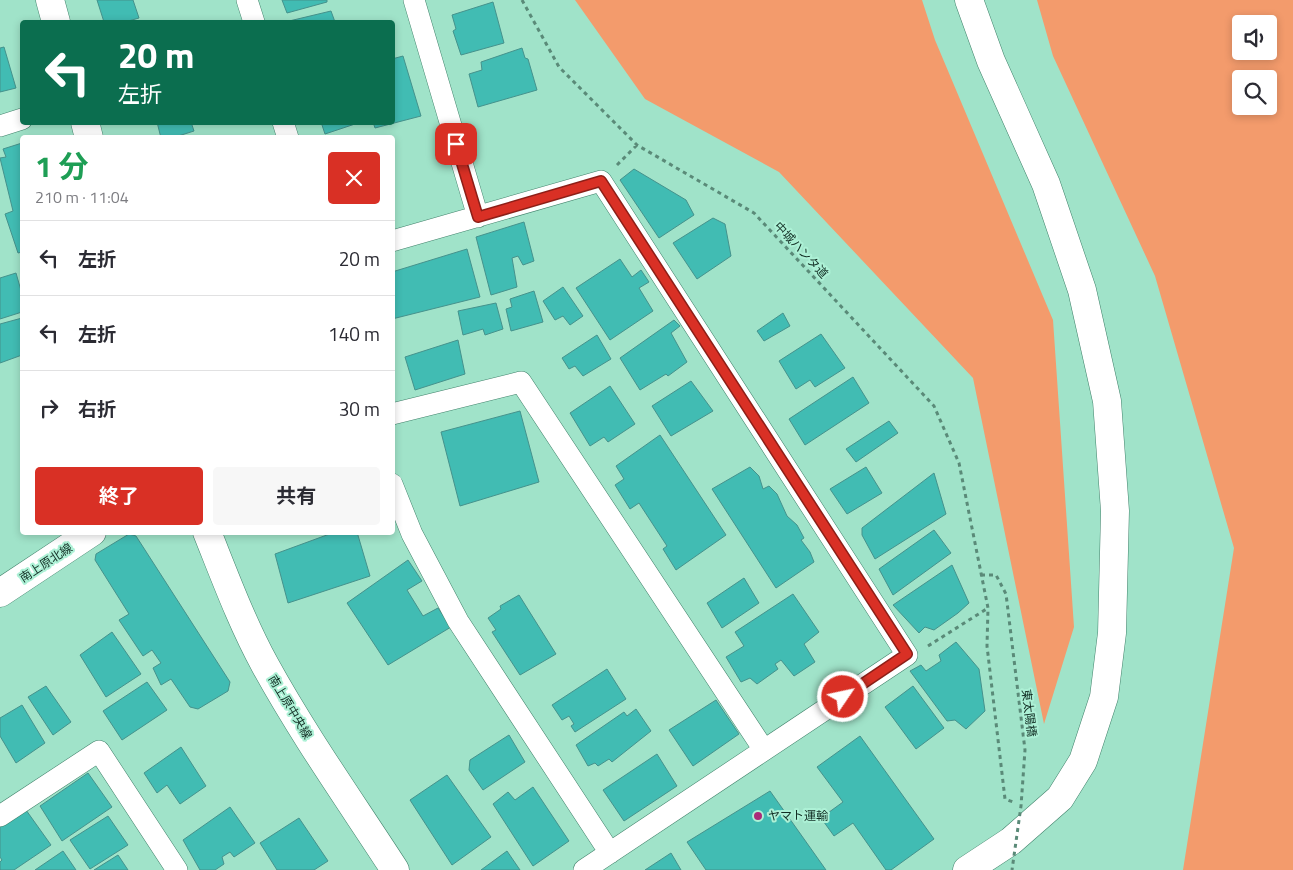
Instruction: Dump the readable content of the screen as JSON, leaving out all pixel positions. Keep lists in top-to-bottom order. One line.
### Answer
{"streets":{"street":["南上原北線","南上原中央線"],"path":["中城ハンタ道","東太陽橋"]},"crossings":[["中城ハンタ道","東太陽橋"]],"places":["ヤマト運輸"],"page":{"turn":["20 m","左折"],"heading":["1 分","210 m · 11:04"],"list":[{"name":"左折","value":"20 m"},{"name":"左折","value":"140 m"},{"name":"右折","value":"30 m"}],"buttons":["終了","共有"]}}
